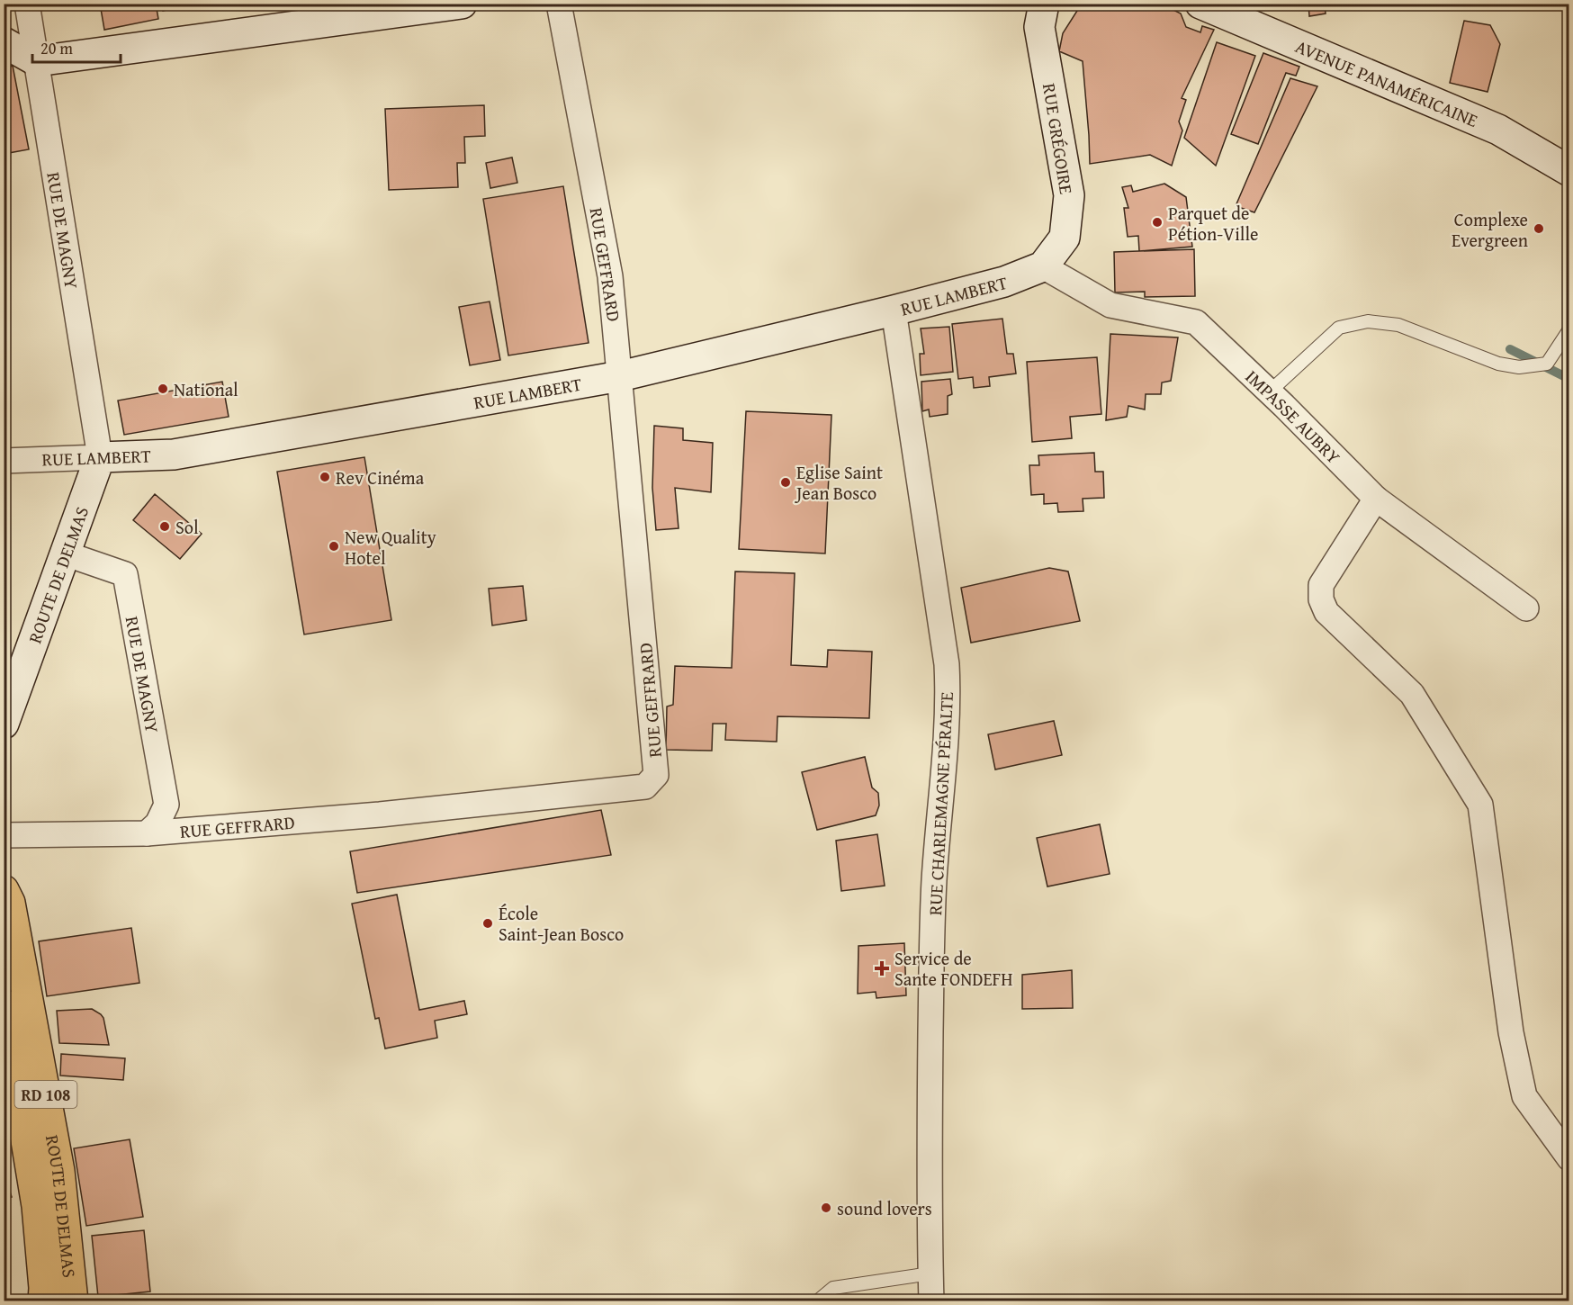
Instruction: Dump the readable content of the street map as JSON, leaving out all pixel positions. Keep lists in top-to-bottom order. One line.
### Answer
{"streets":{"main road":["AVENUE PANAMÉRICAINE","RUE GRÉGOIRE","RUE LAMBERT","ROUTE DE DELMAS","RD 108"],"street":["RUE DE MAGNY","RUE GEFFRARD","IMPASSE AUBRY","RUE CHARLEMAGNE PÉRALTE"]},"crossings":[["RUE GRÉGOIRE","RUE LAMBERT"],["RUE GRÉGOIRE","IMPASSE AUBRY"],["RUE DE MAGNY","RUE GEFFRARD"],["RUE DE MAGNY","RUE LAMBERT"],["RUE DE MAGNY","ROUTE DE DELMAS"],["RUE GEFFRARD","RUE LAMBERT"],["RUE LAMBERT","IMPASSE AUBRY"],["RUE LAMBERT","ROUTE DE DELMAS"],["RUE LAMBERT","RUE CHARLEMAGNE PÉRALTE"]],"places":{"other":["Parquet de Pétion-Ville","Complexe Evergreen","National","Rev Cinéma","Eglise Saint Jean Bosco","Sol","New Quality Hotel","École Saint-Jean Bosco","sound lovers"],"health":["Service de Sante FONDEFH"]},"scale_bar":"20 m"}
